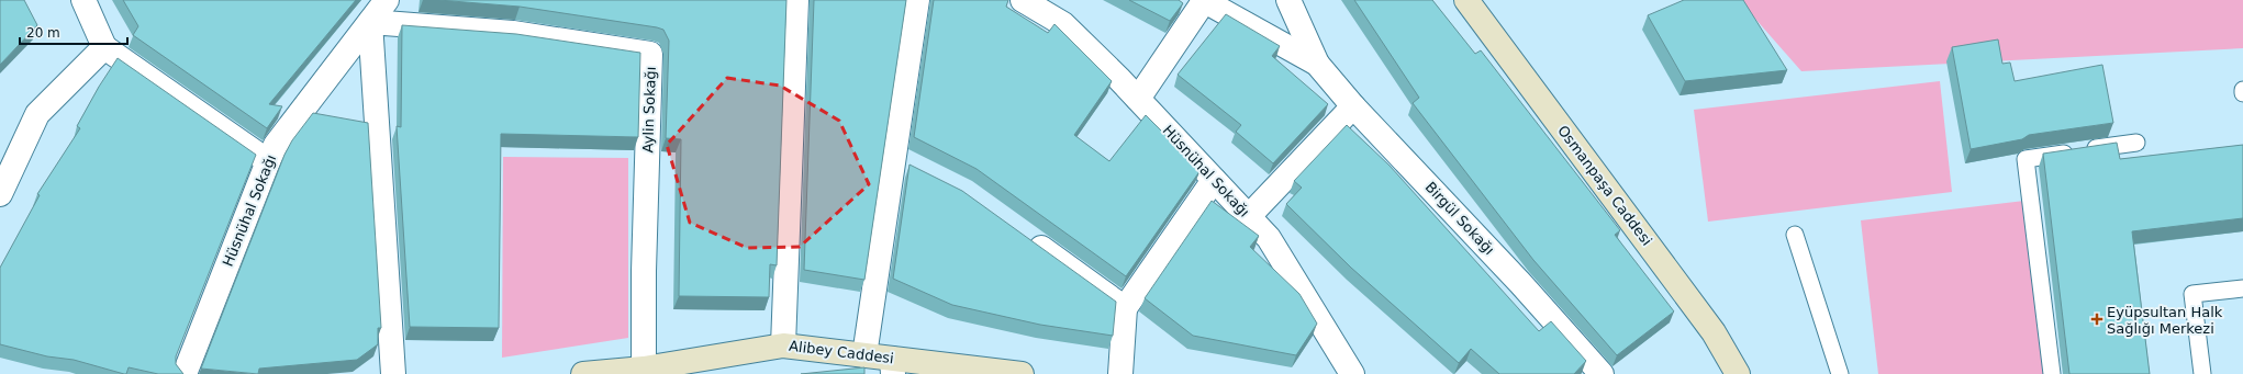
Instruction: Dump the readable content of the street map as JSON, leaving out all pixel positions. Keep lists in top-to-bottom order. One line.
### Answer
{"streets":{"street":["Aylin Sokağı","Hüsnühal Sokağı","Osmanpaşa Caddesi","Birgül Sokağı","Alibey Caddesi"]},"crossings":[["Aylin Sokağı","Hüsnühal Sokağı"],["Aylin Sokağı","Alibey Caddesi"]],"places":{"health":["Eyüpsultan Halk Sağlığı Merkezi"]},"scale_bar":"20 m"}
